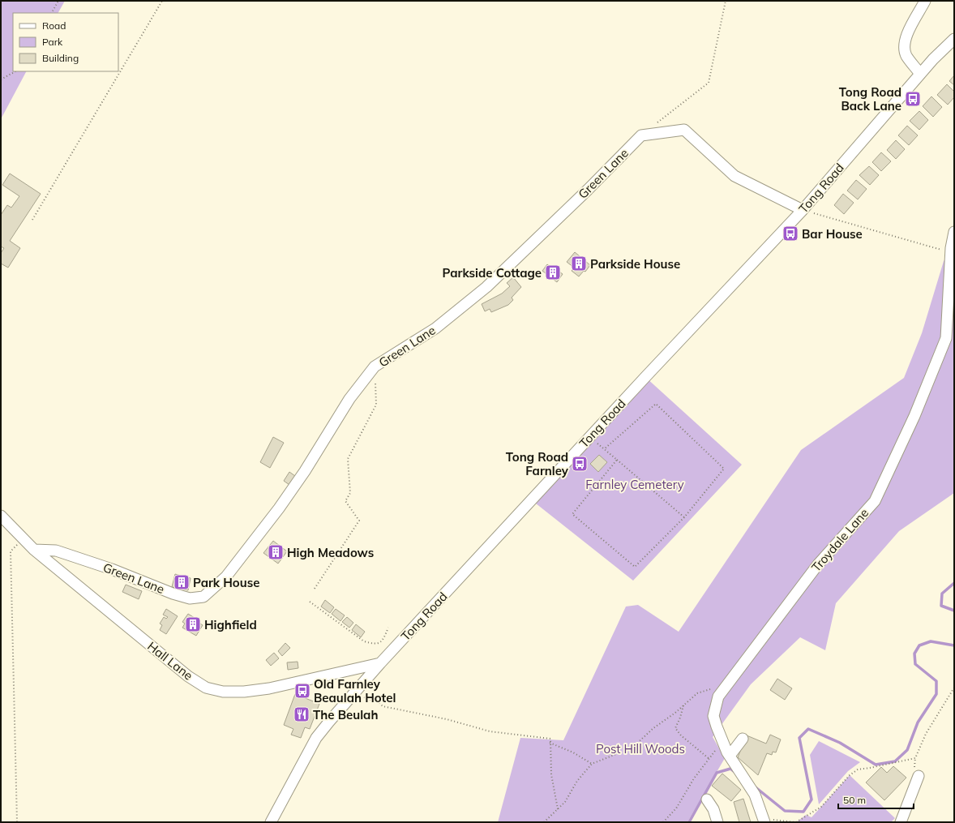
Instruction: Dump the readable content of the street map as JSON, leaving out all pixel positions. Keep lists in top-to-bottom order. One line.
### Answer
{"streets":{"street":["Green Lane","Tong Road","Troydale Lane","Hall Lane"]},"crossings":[["Green Lane","Tong Road"],["Green Lane","Hall Lane"],["Tong Road","Hall Lane"]],"parks":["Farnley Cemetery","Post Hill Woods"],"places":{"bus stop":["Tong Road Back Lane","Bar House","Tong Road Farnley","Old Farnley Beaulah Hotel"],"building":["Parkside House","Parkside Cottage","High Meadows","Park House","Highfield"],"restaurant":["The Beulah"]},"legend":["Road","Park","Building"],"scale_bar":"50 m"}
